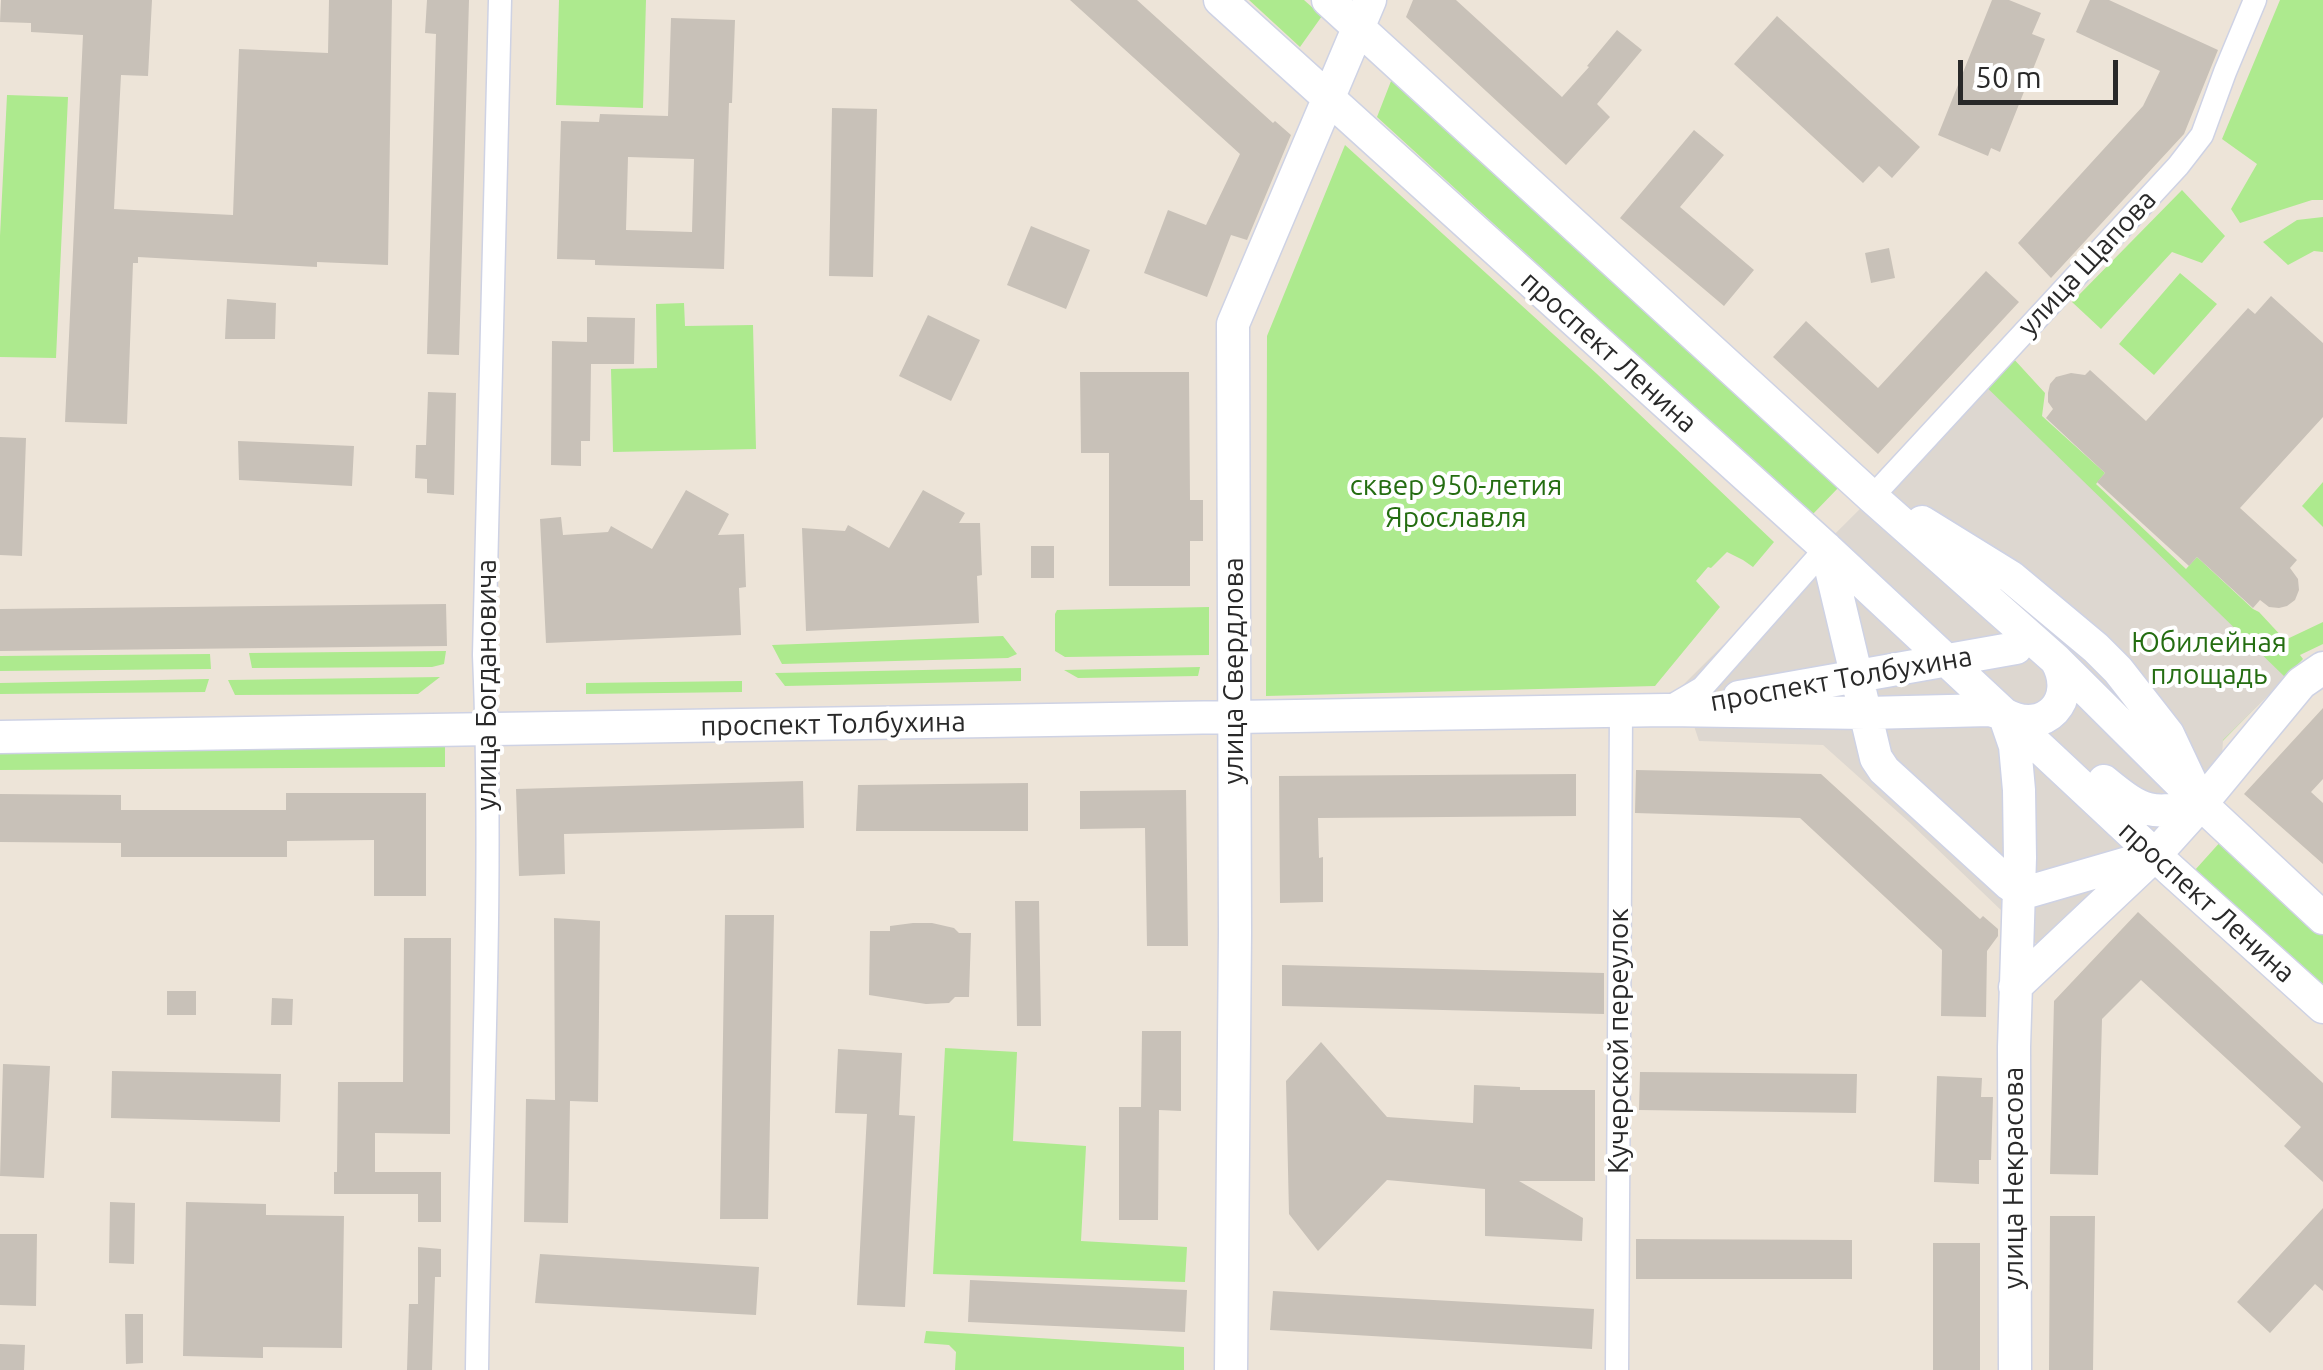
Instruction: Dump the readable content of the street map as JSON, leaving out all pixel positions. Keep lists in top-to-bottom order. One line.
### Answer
{"streets":{"main road":["проспект Ленина","улица Свердлова","проспект Толбухина","улица Некрасова"],"street":["улица Щапова","улица Богдановича","Кучерской переулок"]},"crossings":[["проспект Ленина","улица Свердлова"],["проспект Ленина","проспект Толбухина"],["проспект Ленина","улица Некрасова"],["улица Свердлова","проспект Толбухина"],["проспект Толбухина","улица Богдановича"],["проспект Толбухина","Кучерской переулок"],["проспект Толбухина","улица Некрасова"]],"parks":["сквер 950-летия Ярославля","Юбилейная площадь"],"scale_bar":"50 m"}
